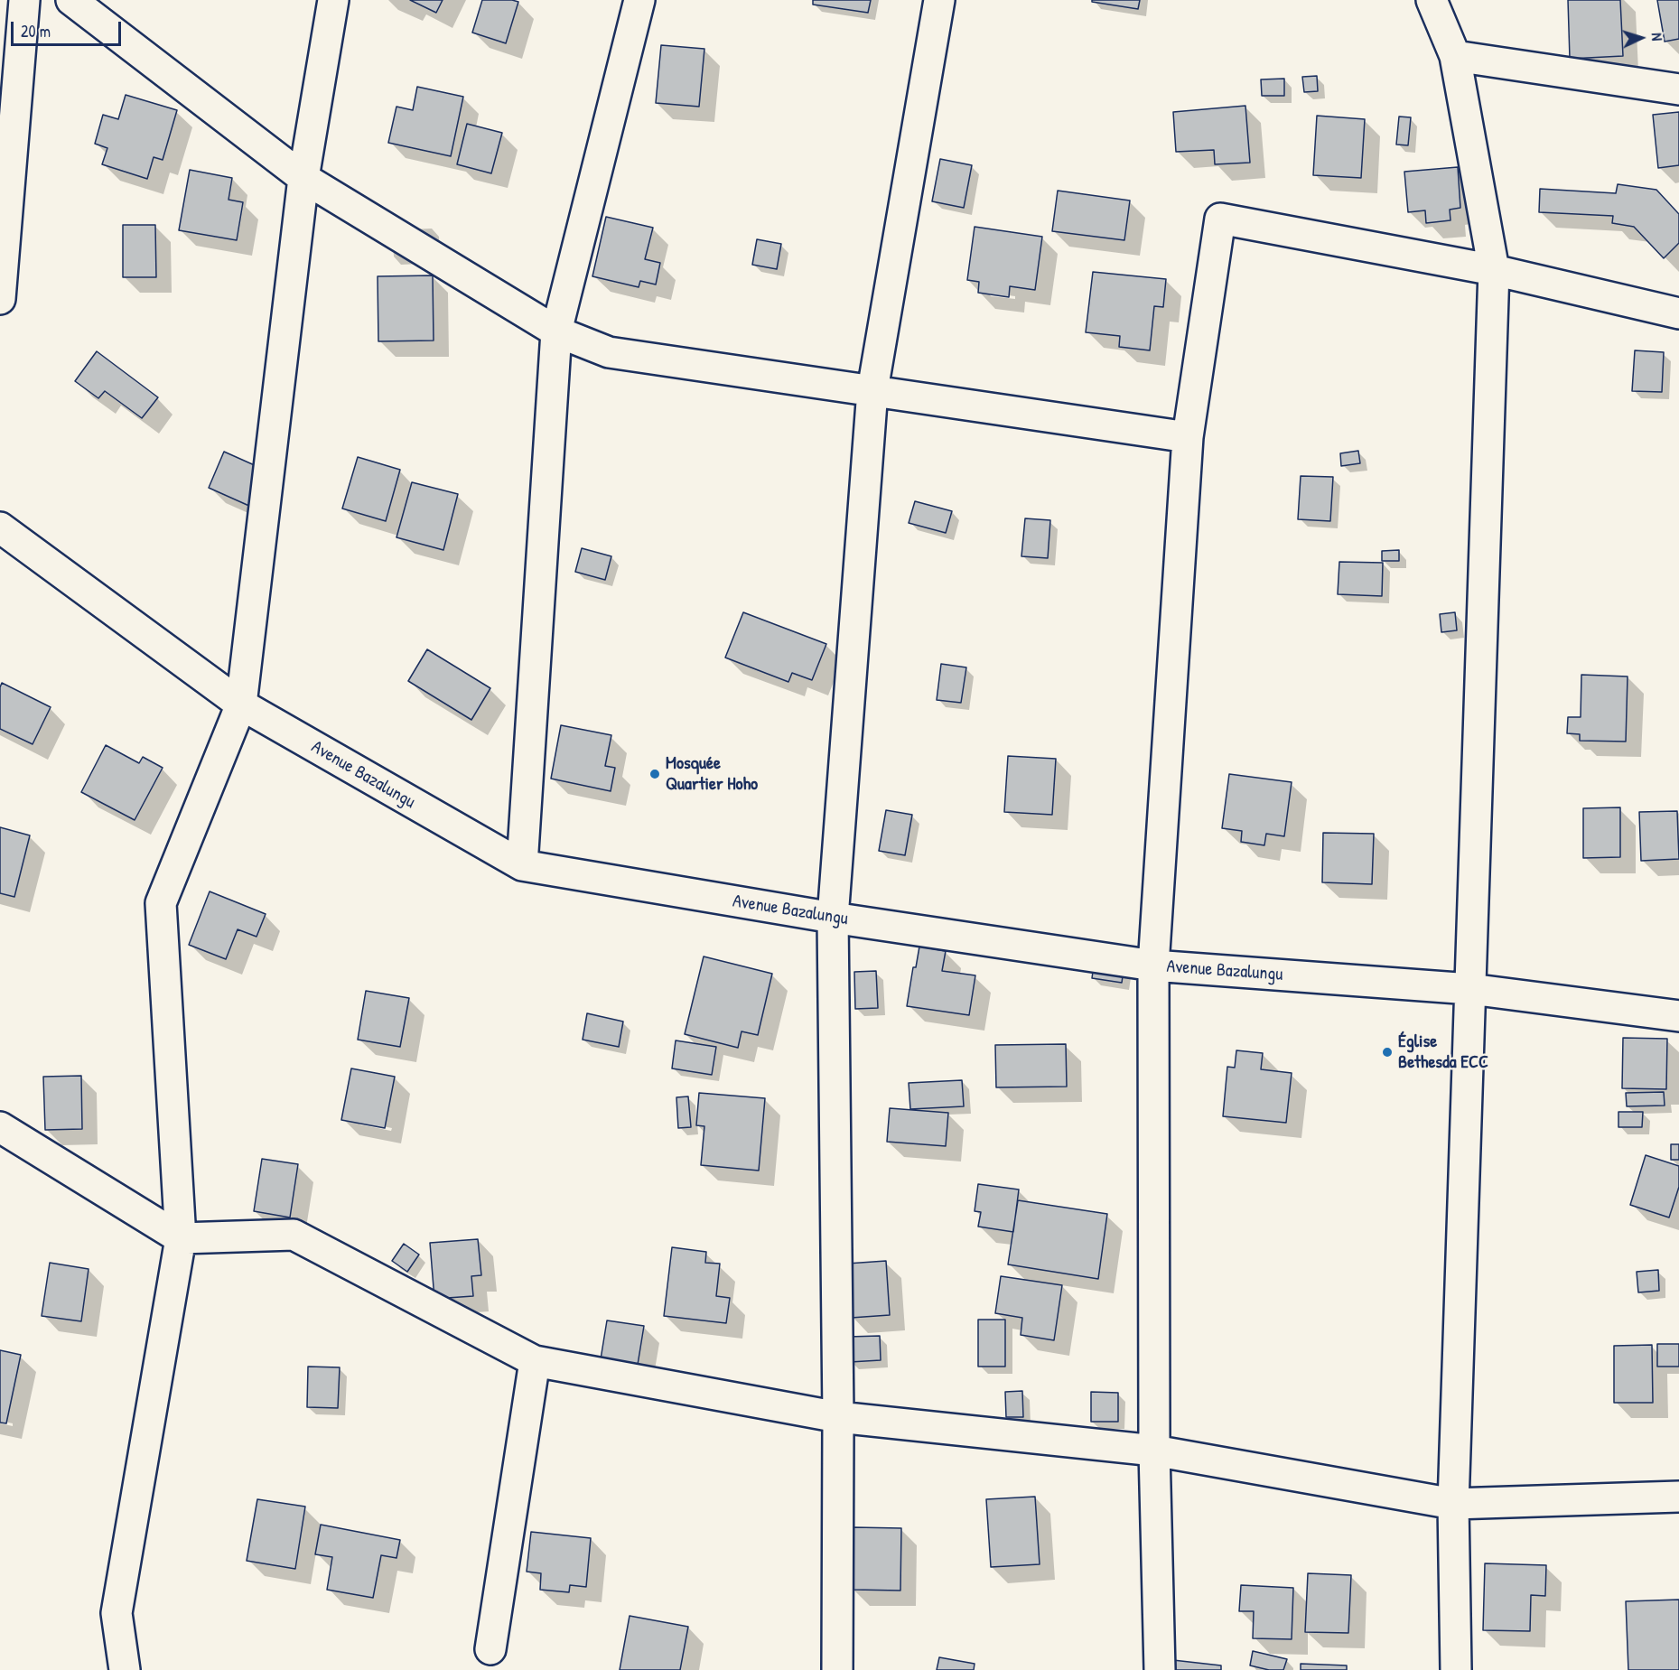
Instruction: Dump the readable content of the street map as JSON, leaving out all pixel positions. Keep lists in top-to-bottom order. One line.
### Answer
{"streets":{"street":["Avenue Bazalungu"]},"places":["Mosquée Quartier Hoho","Église Bethesda ECC"],"scale_bar":"20 m","north":"right"}
